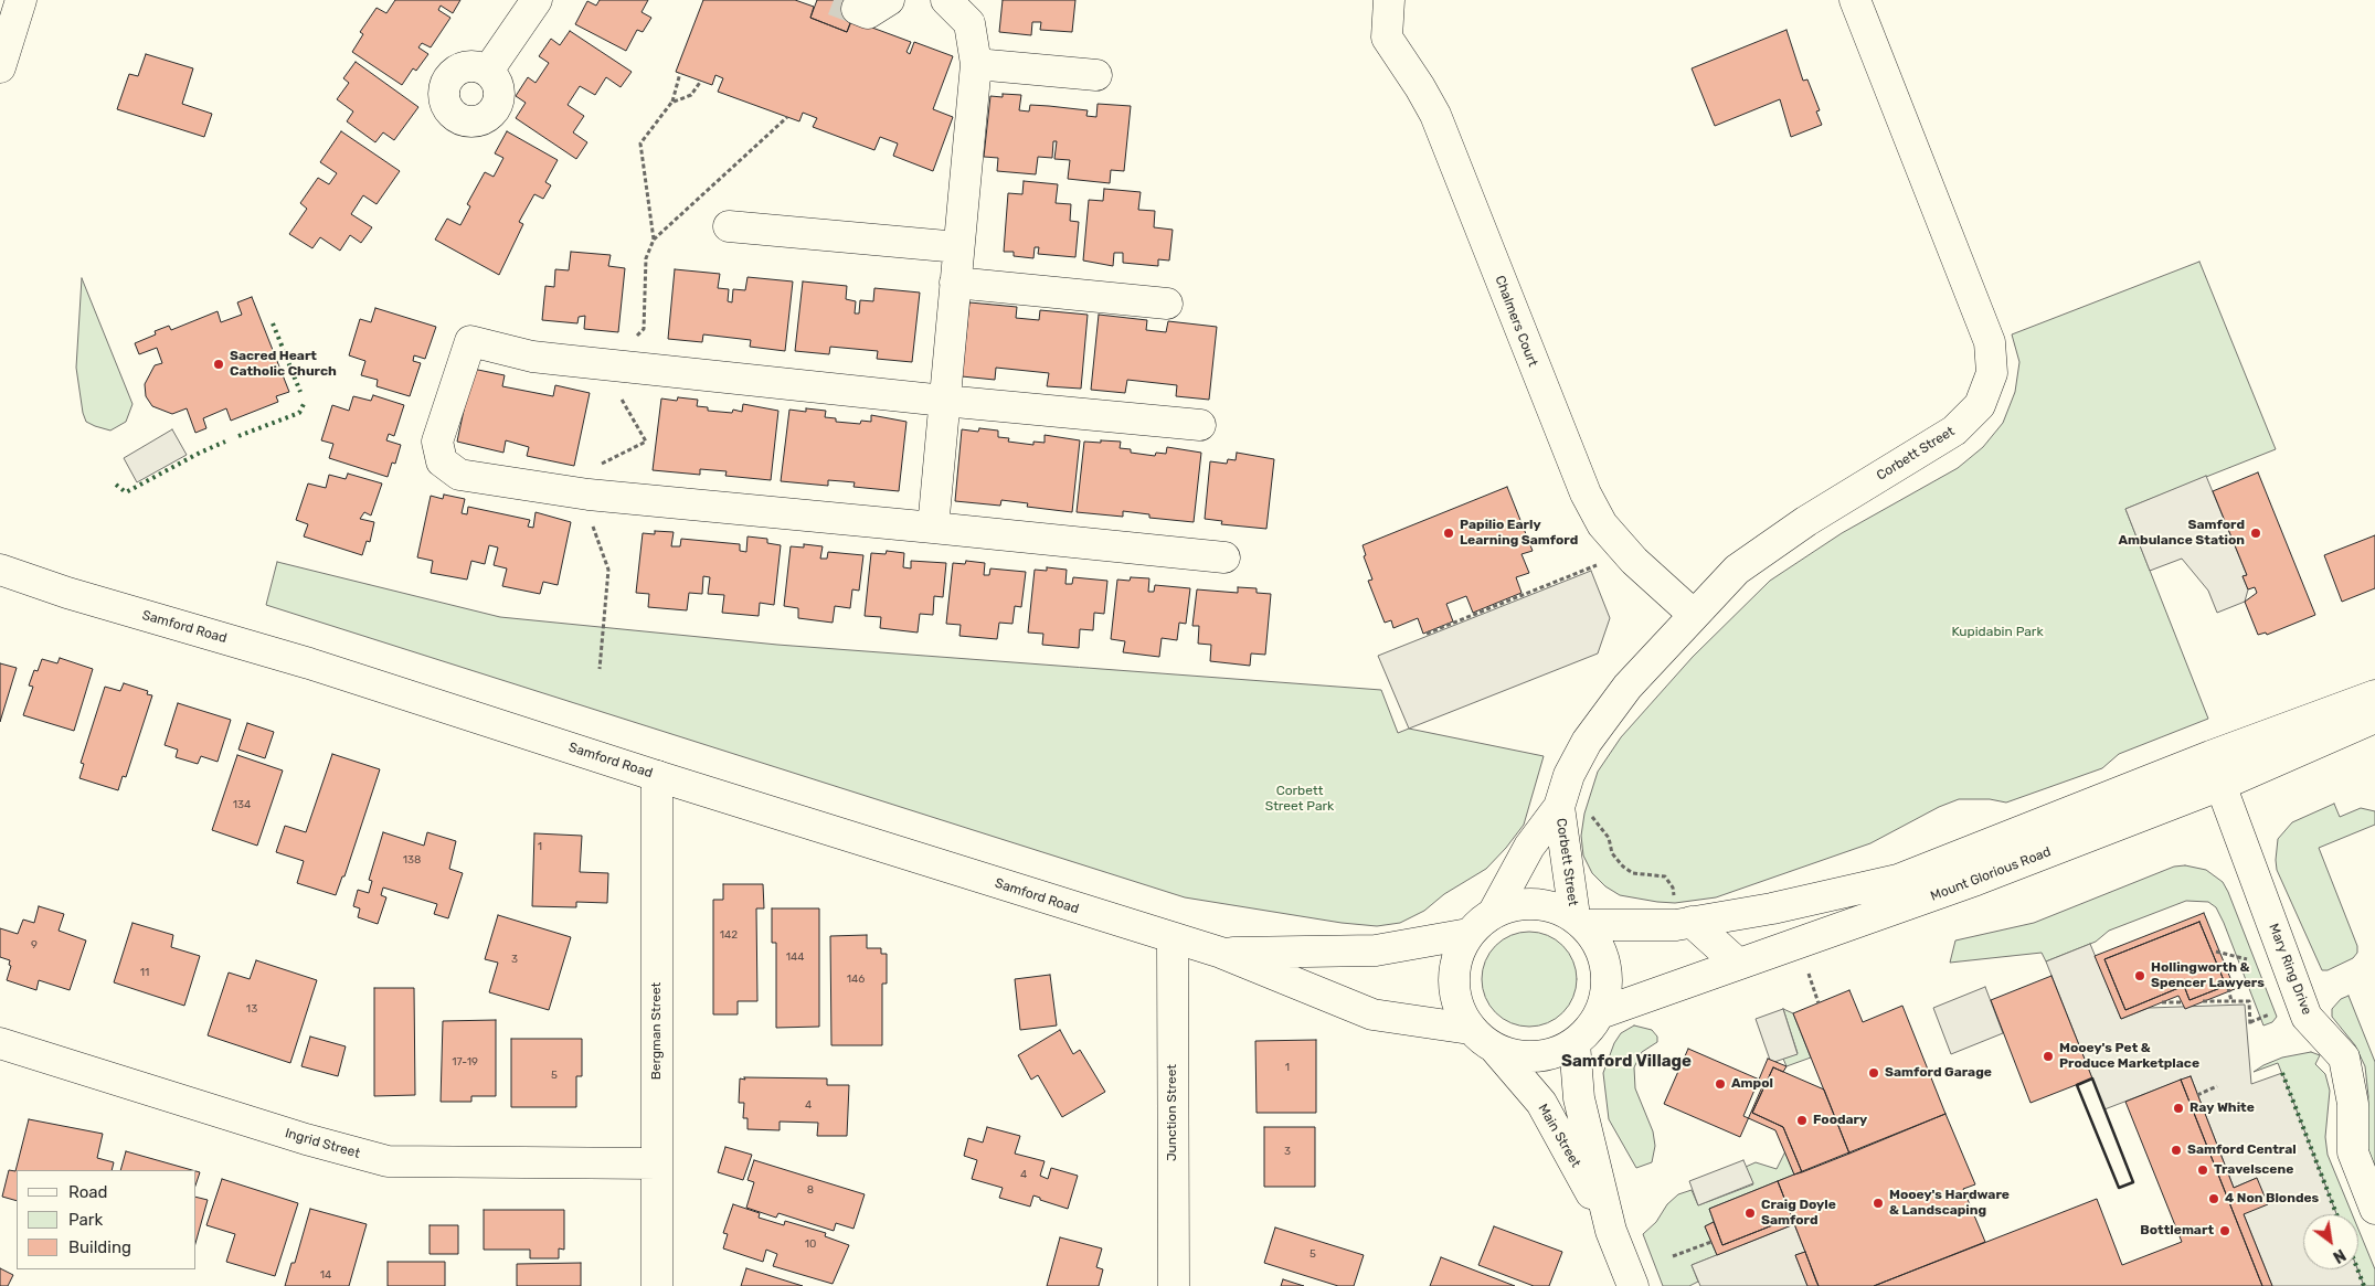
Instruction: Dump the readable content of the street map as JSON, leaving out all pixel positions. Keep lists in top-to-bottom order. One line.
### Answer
{"streets":{"main road":["Chalmers Court","Corbett Street","Samford Road","Mount Glorious Road","Mary Ring Drive","Bergman Street","Junction Street","Main Street","Ingrid Street"]},"crossings":[["Chalmers Court","Corbett Street"],["Corbett Street","Samford Road"],["Corbett Street","Mount Glorious Road"],["Corbett Street","Main Street"],["Samford Road","Mount Glorious Road"],["Samford Road","Bergman Street"],["Samford Road","Junction Street"],["Samford Road","Main Street"],["Mount Glorious Road","Mary Ring Drive"],["Mount Glorious Road","Main Street"],["Bergman Street","Ingrid Street"]],"districts":["Samford Village"],"parks":["Kupidabin Park","Corbett Street Park"],"places":["Sacred Heart Catholic Church","Papilio Early Learning Samford","Samford Ambulance Station","Hollingworth & Spencer Lawyers","Mooey's Pet & Produce Marketplace","Samford Garage","Ampol","Ray White","Foodary","Samford Central","Travelscene","4 Non Blondes","Mooey's Hardware & Landscaping","Craig Doyle Samford","Bottlemart"],"house_numbers":["134","1","138","142","9","144","3","11","146","13","17-19","1","5","4","3","4","8","10","5","14"],"legend":["Road","Park","Building"],"north":"bottom right"}
